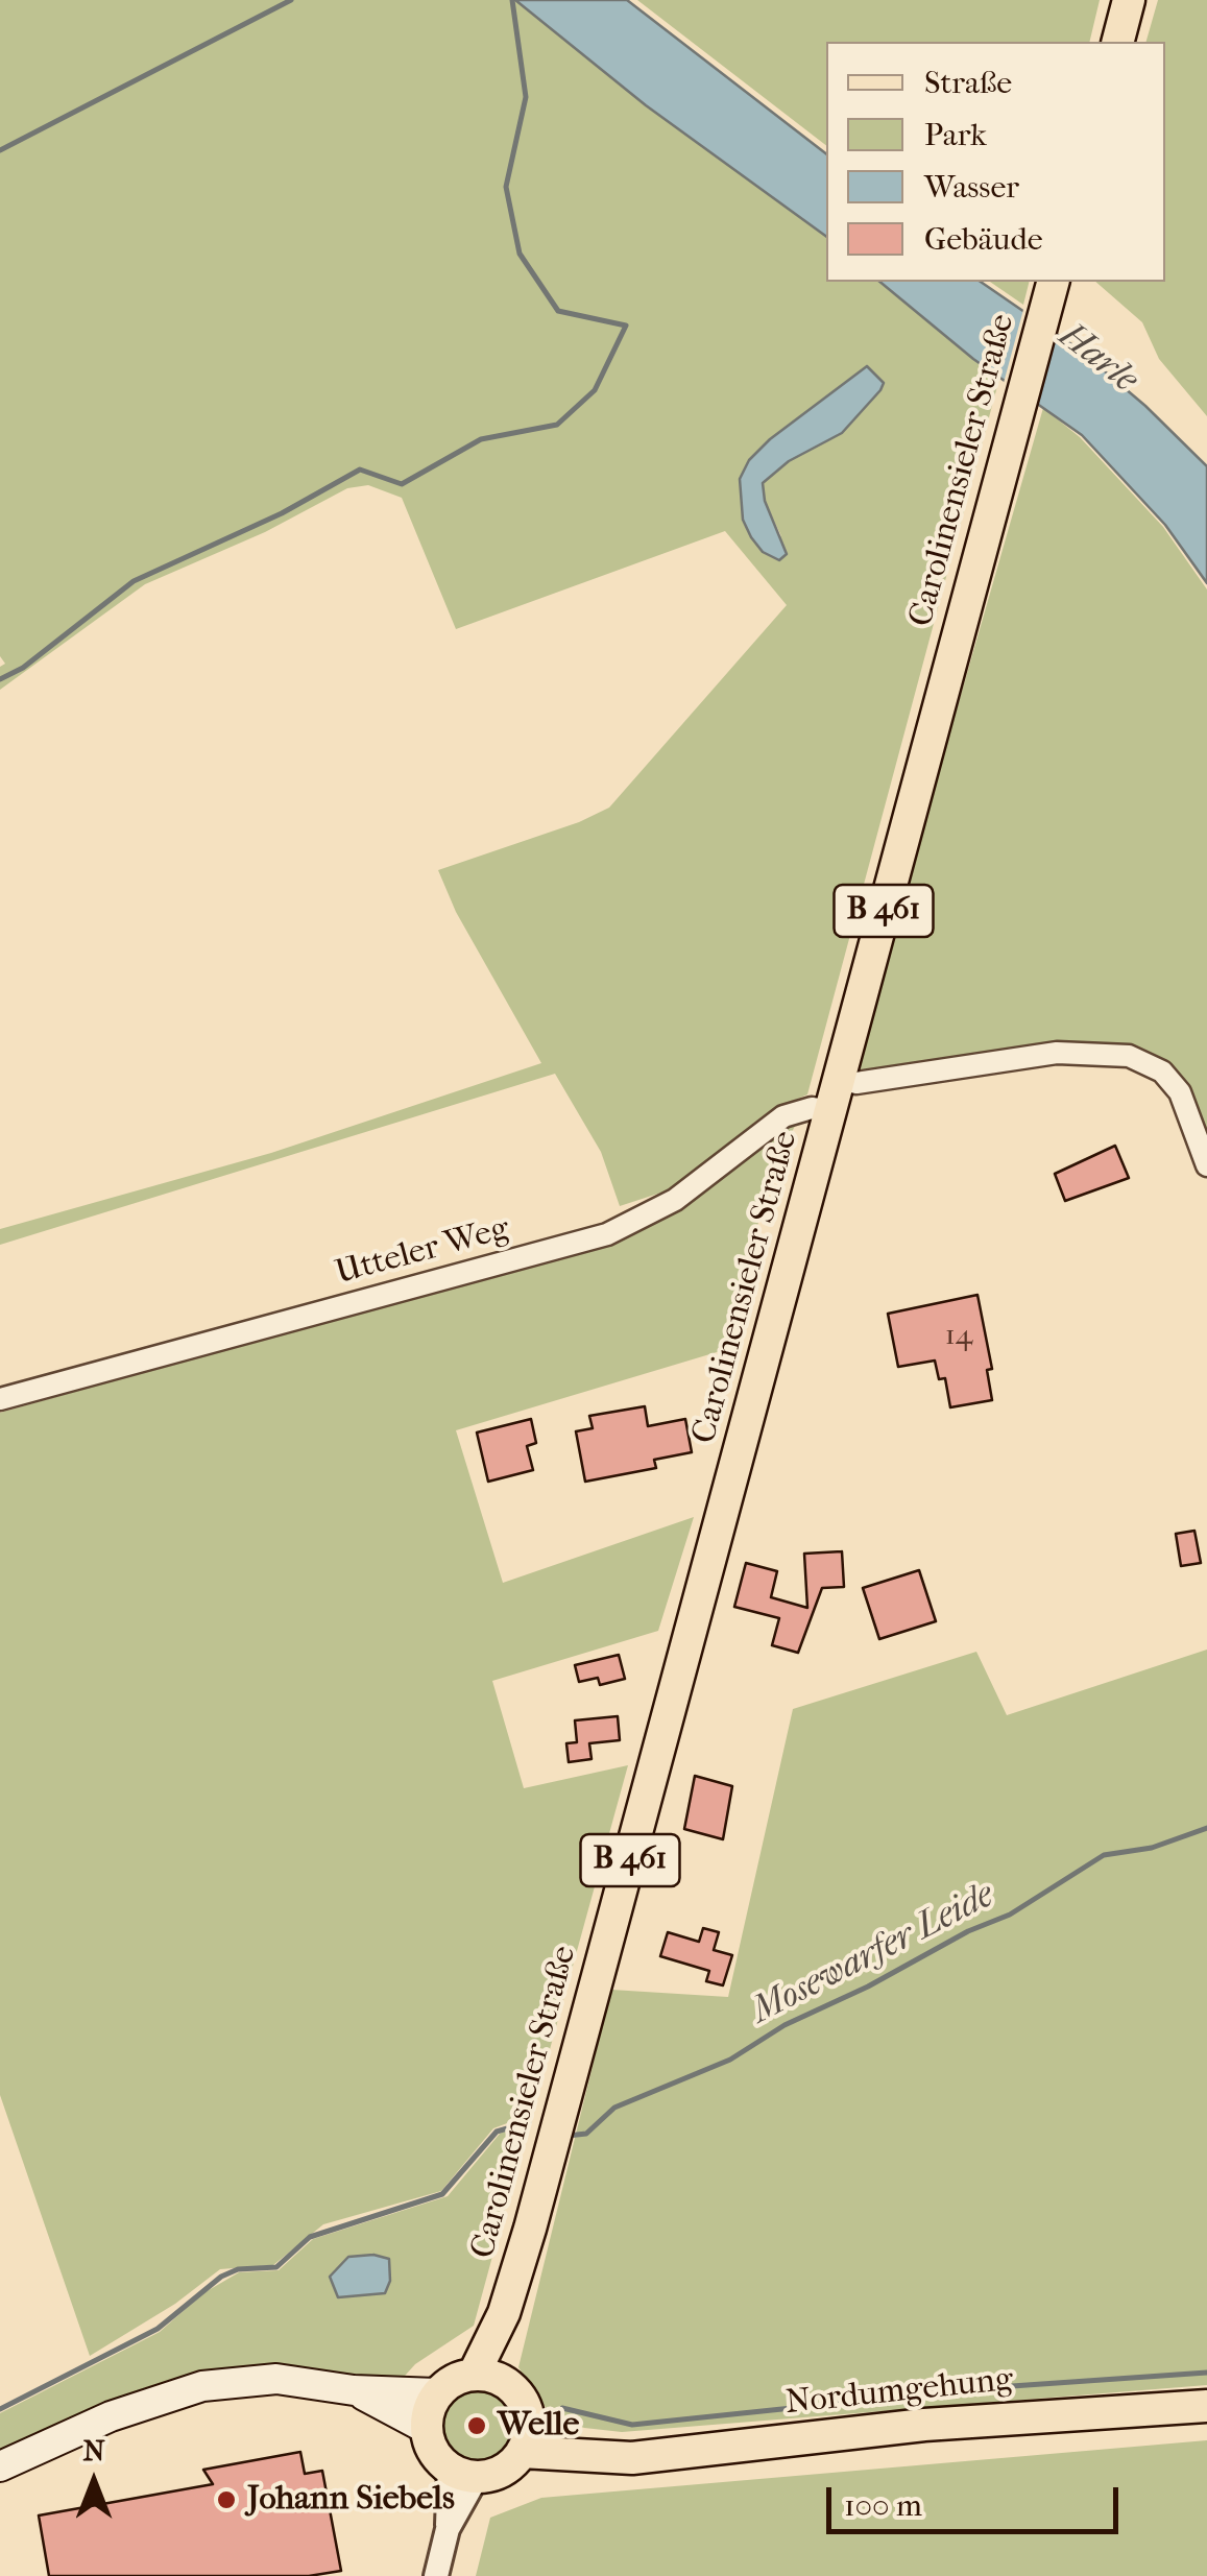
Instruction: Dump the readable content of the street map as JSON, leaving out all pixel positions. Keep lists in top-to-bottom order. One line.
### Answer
{"streets":{"main road":["Carolinensieler Straße","B 461","Nordumgehung"],"street":["Utteler Weg"]},"crossings":[["Carolinensieler Straße","Utteler Weg"],["Carolinensieler Straße","Nordumgehung"]],"water":["Harle","Mosewarfer Leide"],"places":["Welle","Johann Siebels"],"house_numbers":["14"],"legend":["Straße","Park","Wasser","Gebäude"],"scale_bar":"100 m","north":"top"}
